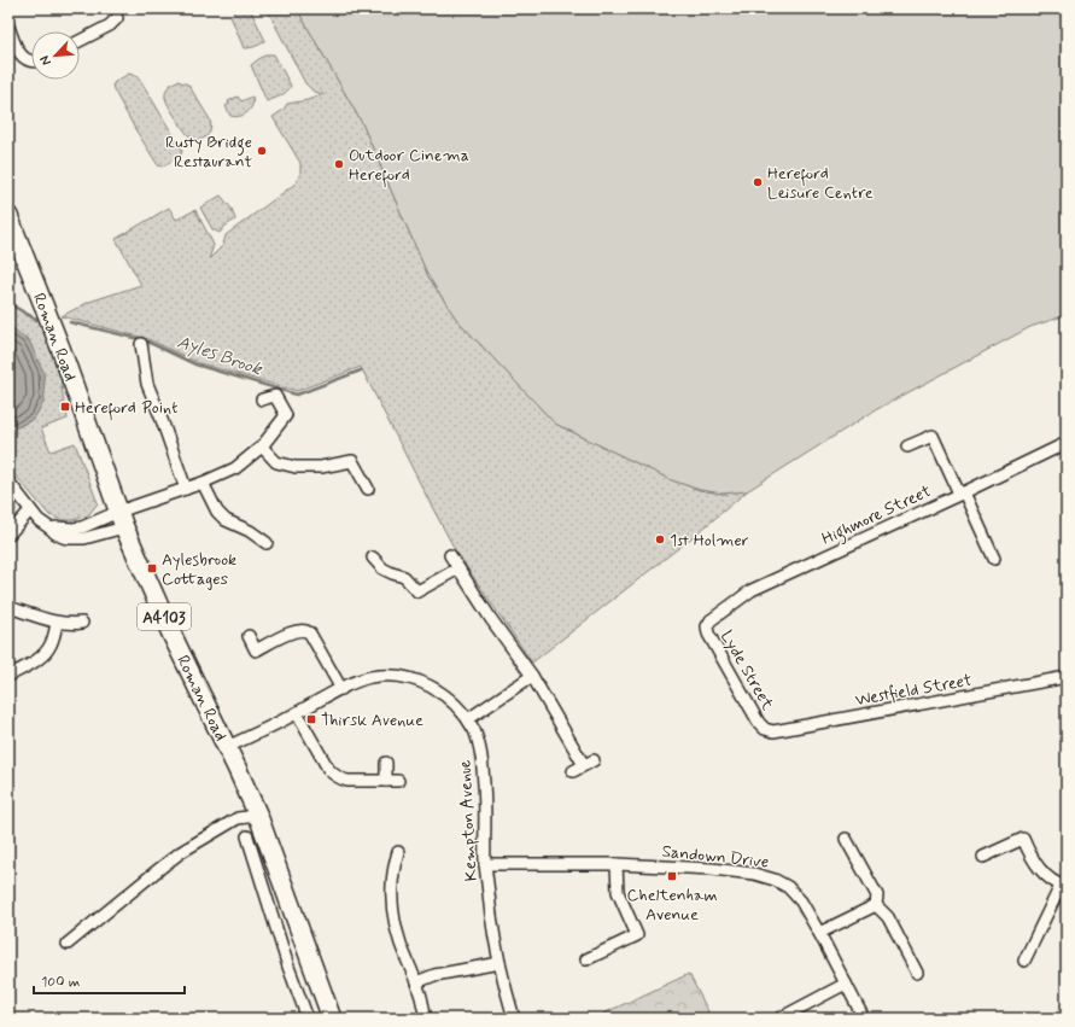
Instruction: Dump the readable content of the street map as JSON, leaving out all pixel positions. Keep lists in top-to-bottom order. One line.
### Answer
{"streets":{"main road":["Roman Road","A4103"],"street":["Highmore Street","Lyde Street","Westfield Street","Kempton Avenue","Sandown Drive"]},"crossings":[["Roman Road","Kempton Avenue"],["Highmore Street","Lyde Street"],["Lyde Street","Westfield Street"],["Kempton Avenue","Sandown Drive"]],"water":["Ayles Brook"],"places":{"other":["Rusty Bridge Restaurant","Outdoor Cinema Hereford","Hereford Leisure Centre","1st Holmer"],"transit":["Hereford Point","Aylesbrook Cottages","Thirsk Avenue","Cheltenham Avenue"]},"scale_bar":"100 m","north":"bottom left"}
